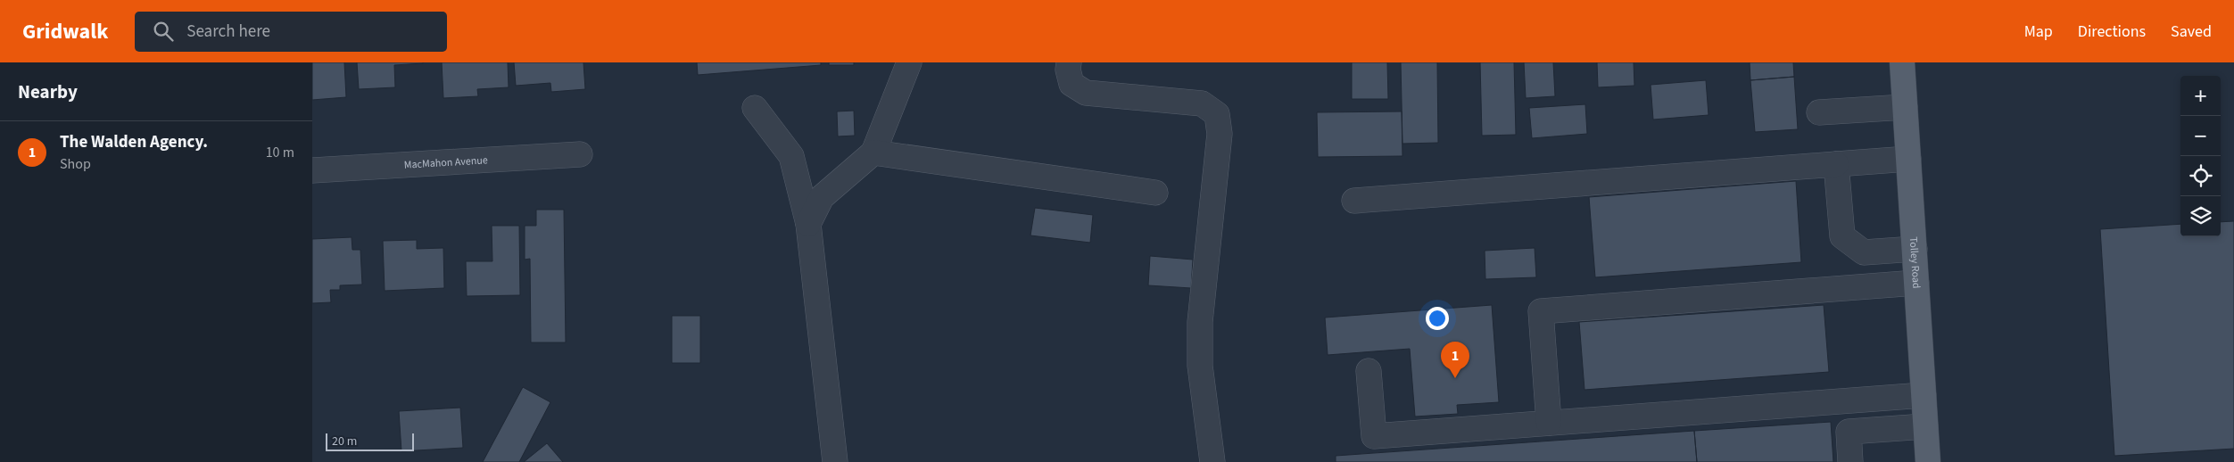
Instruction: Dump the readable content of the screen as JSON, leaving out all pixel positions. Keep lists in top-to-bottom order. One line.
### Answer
{"streets":{"main road":["Tolley Road"],"street":["MacMahon Avenue"]},"scale_bar":"20 m","page":{"header":"Gridwalk","search":"Search here","nav":["Map","Directions","Saved"],"heading":"Nearby","map_buttons":["+","−"],"list":[{"mark":"1","name":"The Walden Agency.","note":"Shop","value":"10 m"}],"pins":"1","scale":"20 m"}}
